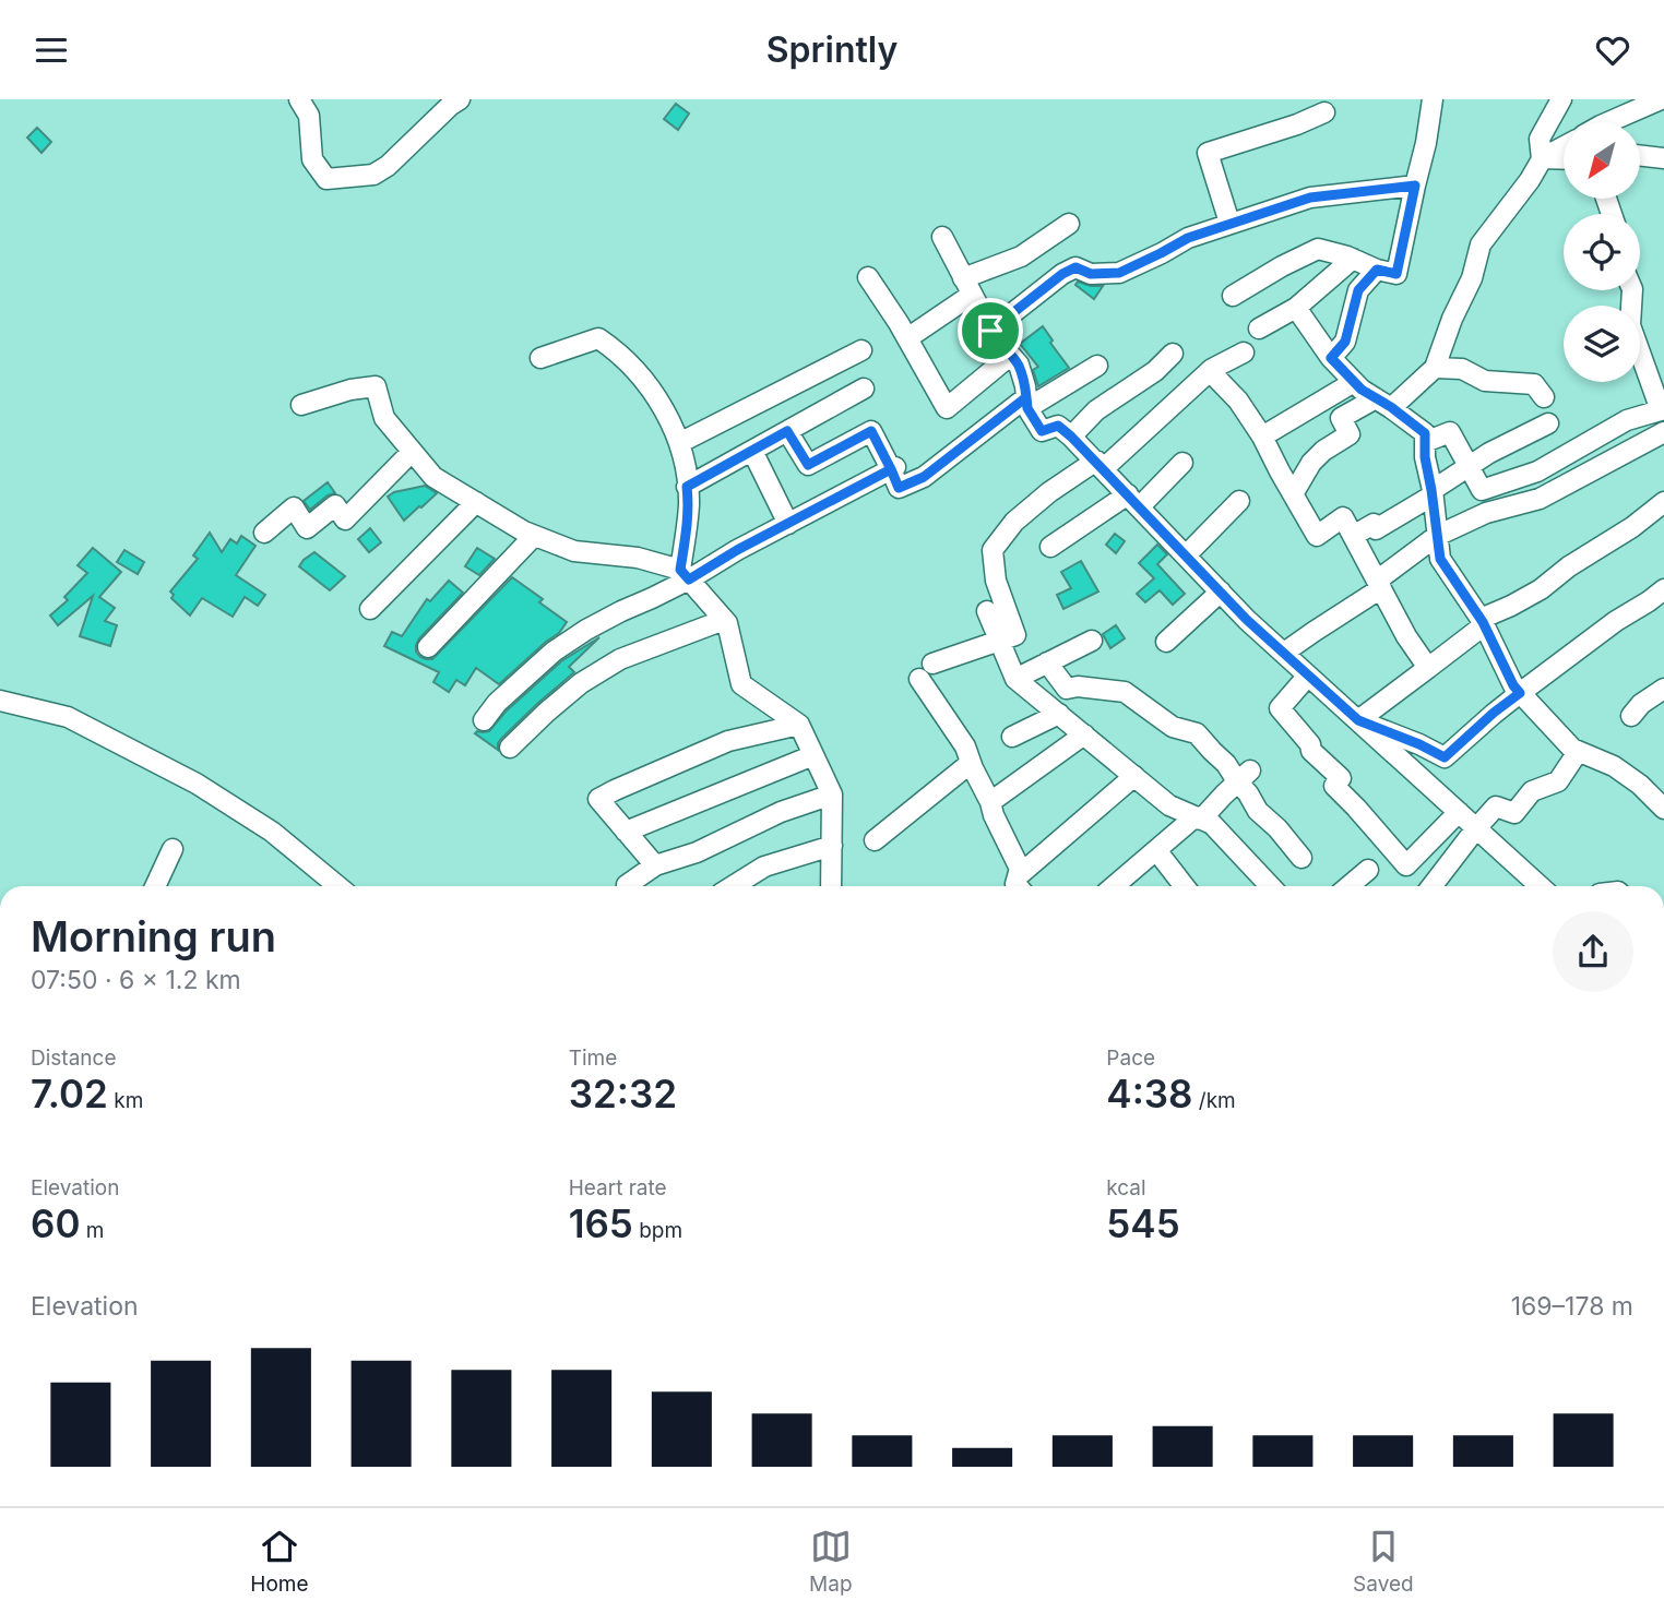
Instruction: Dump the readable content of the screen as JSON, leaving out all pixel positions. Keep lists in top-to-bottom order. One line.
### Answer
{"north":"bottom left","page":{"header":"Sprintly","heading":["Morning run","07:50 · 6 × 1.2 km"],"stats":[["Distance","7.02 km"],["Time","32:32"],["Pace","4:38 /km"],["Elevation","60 m"],["Heart rate","165 bpm"],["kcal","545"]],"chart":["Elevation","169–178 m"],"tabs":["Home","Map","Saved"]}}
